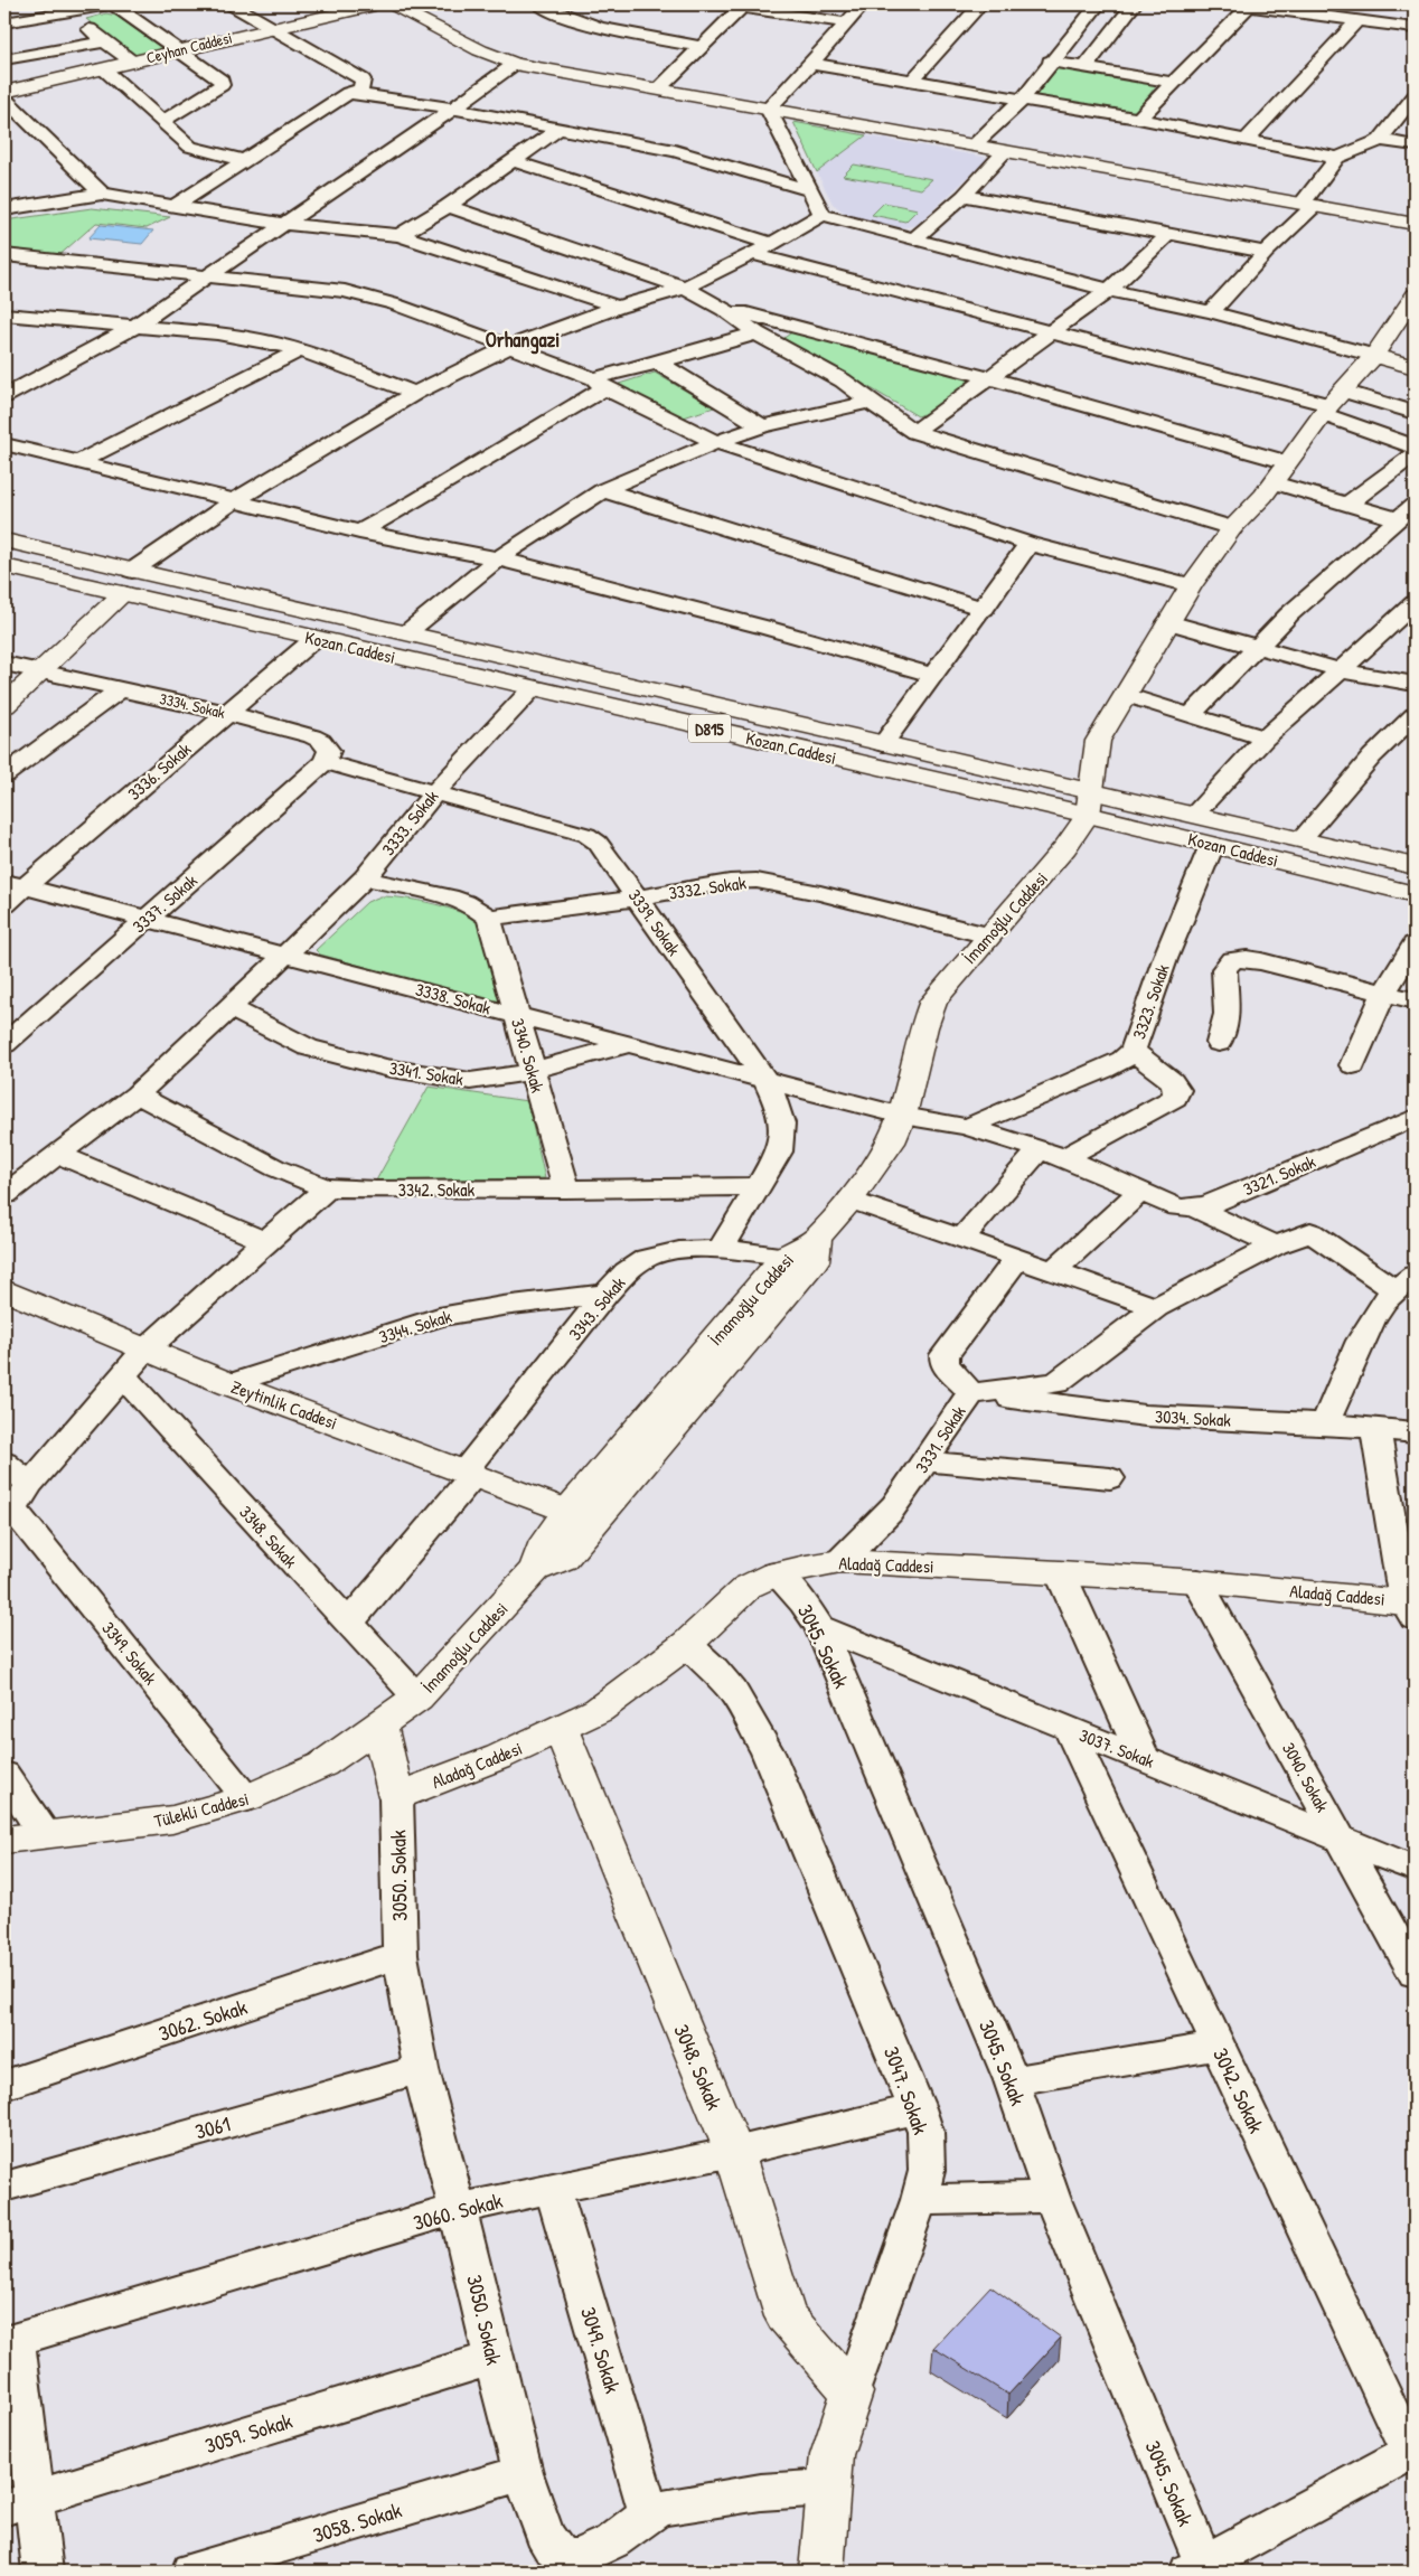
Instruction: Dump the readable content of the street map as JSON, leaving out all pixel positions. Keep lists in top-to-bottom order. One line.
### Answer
{"streets":{"main road":["Ceyhan Caddesi","Kozan Caddesi","D815","İmamoğlu Caddesi","Zeytinlik Caddesi","Aladağ Caddesi","Tülekli Caddesi","3048. Sokak","3047. Sokak"],"street":["3334. Sokak","3336. Sokak","3333. Sokak","3332. Sokak","3337. Sokak","3339. Sokak","3338. Sokak","3323. Sokak","3340. Sokak","3341. Sokak","3321. Sokak","3342. Sokak","3343. Sokak","3344. Sokak","3034. Sokak","3331. Sokak","3348. Sokak","3045. Sokak","3349. Sokak","3037. Sokak","3040. Sokak","3050. Sokak","3062. Sokak","3042. Sokak","3061","3060. Sokak","3049. Sokak","3059. Sokak","3058. Sokak"]},"crossings":[["Kozan Caddesi","3336. Sokak"],["Kozan Caddesi","3333. Sokak"],["Kozan Caddesi","İmamoğlu Caddesi"],["Kozan Caddesi","3323. Sokak"],["3334. Sokak","3336. Sokak"],["3334. Sokak","3337. Sokak"],["3334. Sokak","3339. Sokak"],["3336. Sokak","3338. Sokak"],["3333. Sokak","3339. Sokak"],["3333. Sokak","3338. Sokak"],["3333. Sokak","3341. Sokak"],["3333. Sokak","3342. Sokak"],["3332. Sokak","İmamoğlu Caddesi"],["3332. Sokak","3339. Sokak"],["3332. Sokak","3340. Sokak"],["3337. Sokak","3339. Sokak"],["3337. Sokak","3338. Sokak"],["İmamoğlu Caddesi","3338. Sokak"],["İmamoğlu Caddesi","3343. Sokak"],["İmamoğlu Caddesi","Zeytinlik Caddesi"],["İmamoğlu Caddesi","3348. Sokak"],["İmamoğlu Caddesi","Tülekli Caddesi"],["3339. Sokak","3338. Sokak"],["3339. Sokak","3342. Sokak"],["3339. Sokak","3343. Sokak"],["3338. Sokak","3323. Sokak"],["3338. Sokak","3340. Sokak"],["3338. Sokak","3341. Sokak"],["3340. Sokak","3341. Sokak"],["3340. Sokak","3342. Sokak"],["3343. Sokak","3344. Sokak"],["3343. Sokak","Zeytinlik Caddesi"],["3343. Sokak","3348. Sokak"],["3344. Sokak","Zeytinlik Caddesi"],["3034. Sokak","3331. Sokak"],["3331. Sokak","Aladağ Caddesi"],["Aladağ Caddesi","3045. Sokak"],["Aladağ Caddesi","3040. Sokak"],["Aladağ Caddesi","3050. Sokak"],["Aladağ Caddesi","3048. Sokak"],["Aladağ Caddesi","3047. Sokak"],["3045. Sokak","3037. Sokak"],["3349. Sokak","Tülekli Caddesi"],["3037. Sokak","3040. Sokak"],["3037. Sokak","3042. Sokak"],["3050. Sokak","3062. Sokak"],["3050. Sokak","3047. Sokak"],["3050. Sokak","3061"],["3050. Sokak","3060. Sokak"],["3050. Sokak","3049. Sokak"],["3050. Sokak","3059. Sokak"],["3050. Sokak","3058. Sokak"],["3048. Sokak","3047. Sokak"],["3048. Sokak","3060. Sokak"],["3047. Sokak","3060. Sokak"],["3060. Sokak","3049. Sokak"]],"districts":["Orhangazi"]}
